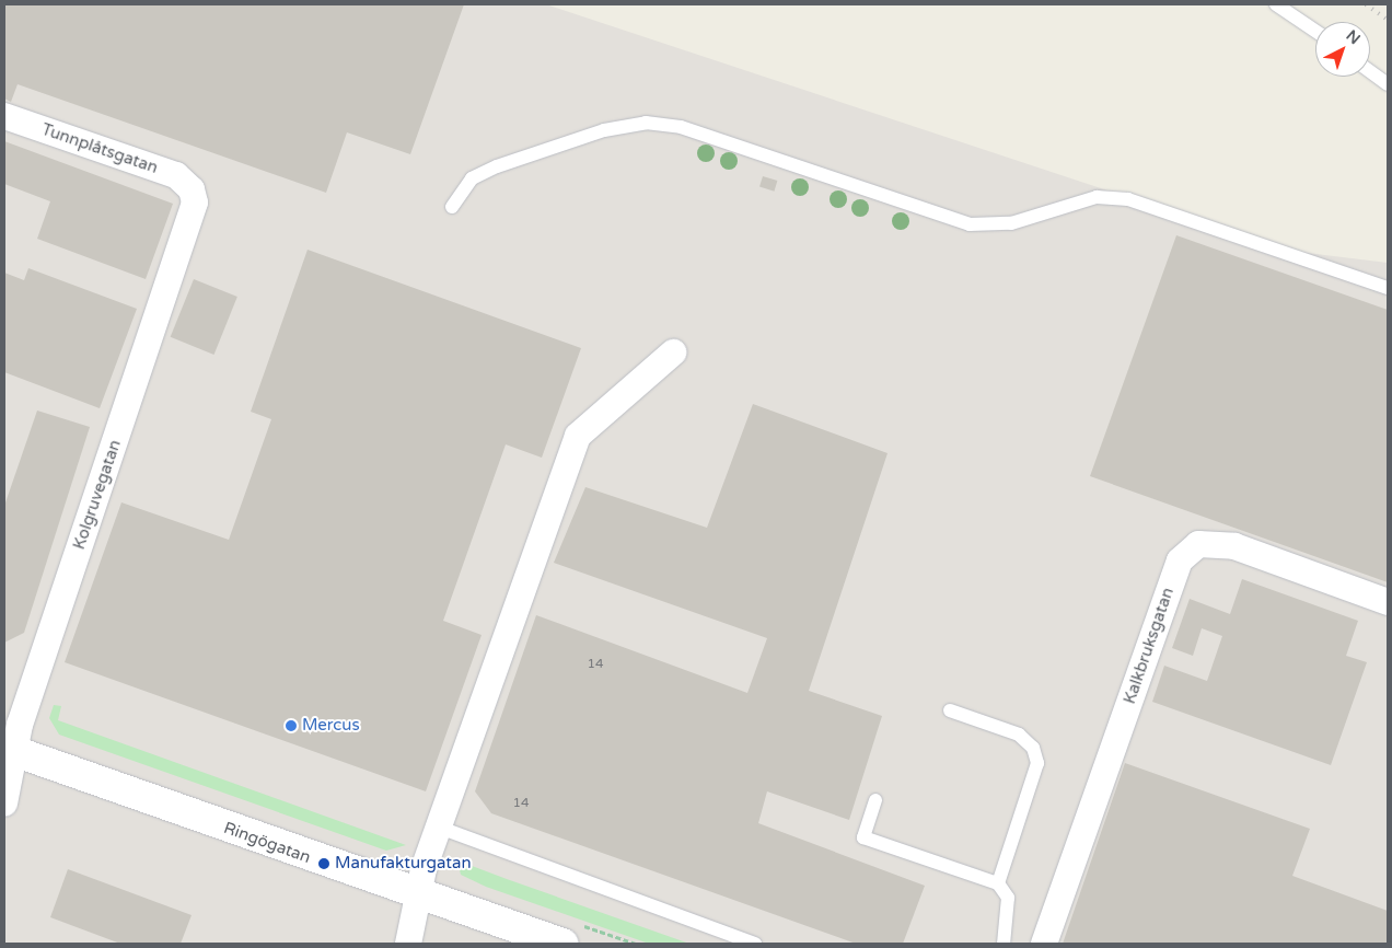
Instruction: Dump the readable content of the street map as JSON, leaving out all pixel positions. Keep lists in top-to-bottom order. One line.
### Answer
{"streets":{"street":["Tunnplåtsgatan","Kolgruvegatan","Kalkbruksgatan","Ringögatan"]},"crossings":[["Tunnplåtsgatan","Kolgruvegatan"],["Kolgruvegatan","Ringögatan"]],"places":["Mercus","Manufakturgatan"],"house_numbers":["14","14"],"north":"top right"}
